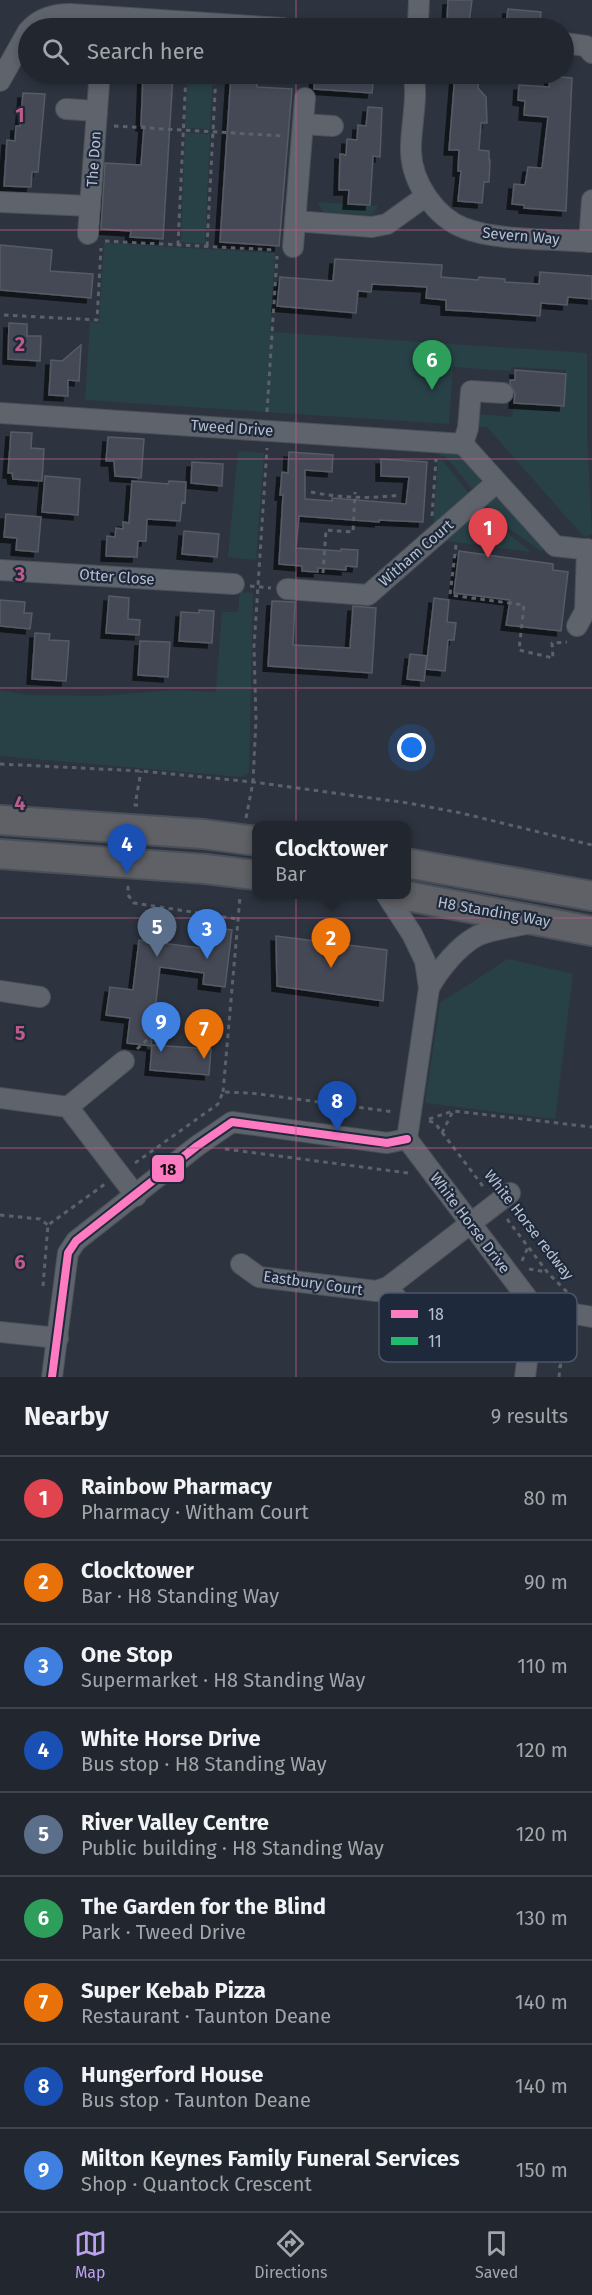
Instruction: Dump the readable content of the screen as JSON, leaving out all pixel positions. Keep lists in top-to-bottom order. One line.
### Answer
{"streets":{"highway":["H8 Standing Way"],"street":["The Don","Severn Way","Tweed Drive","Witham Court","Otter Close","White Horse Drive","Eastbury Court"],"path":["White Horse redway"]},"lines":["transit line 18"],"legend":["18","11"],"page":{"search":"Search here","pins":["6","1","4","5","3","2","9","7","8"],"popup":["Clocktower","Bar"],"heading":["Nearby","9 results"],"list":[{"mark":"1","name":"Rainbow Pharmacy","note":"Pharmacy · Witham Court","value":"80 m"},{"mark":"2","name":"Clocktower","note":"Bar · H8 Standing Way","value":"90 m"},{"mark":"3","name":"One Stop","note":"Supermarket · H8 Standing Way","value":"110 m"},{"mark":"4","name":"White Horse Drive","note":"Bus stop · H8 Standing Way","value":"120 m"},{"mark":"5","name":"River Valley Centre","note":"Public building · H8 Standing Way","value":"120 m"},{"mark":"6","name":"The Garden for the Blind","note":"Park · Tweed Drive","value":"130 m"},{"mark":"7","name":"Super Kebab Pizza","note":"Restaurant · Taunton Deane","value":"140 m"},{"mark":"8","name":"Hungerford House","note":"Bus stop · Taunton Deane","value":"140 m"},{"mark":"9","name":"Milton Keynes Family Funeral Services","note":"Shop · Quantock Crescent","value":"150 m"}],"nav":["Map","Directions","Saved"]},"grid":{"rows":["1","2","3","4","5","6"]}}
